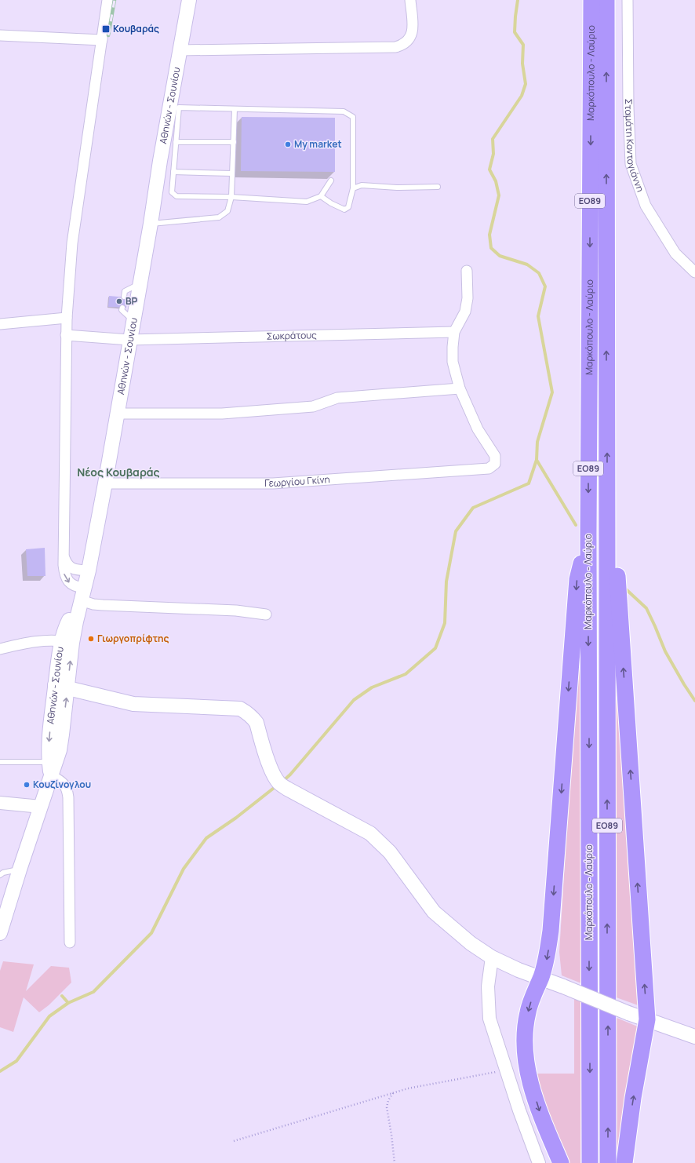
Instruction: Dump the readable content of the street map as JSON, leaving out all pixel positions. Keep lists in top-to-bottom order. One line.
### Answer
{"streets":{"highway":["Μαρκόπουλο - Λαύριο","ΕΟ89"],"main road":["Αθηνών - Σουνίου"],"street":["Σταμάτη Κοντογιάννη","Σωκράτους","Γεωργίου Γκίνη"]},"crossings":[["Αθηνών - Σουνίου","Σωκράτους"],["Αθηνών - Σουνίου","Γεωργίου Γκίνη"]],"districts":["Νέος Κουβαράς"],"places":{"transit":["Κουβαράς"],"other":["My market","BP","Γιωργοπρίφτης","Κουζίνογλου"]}}
